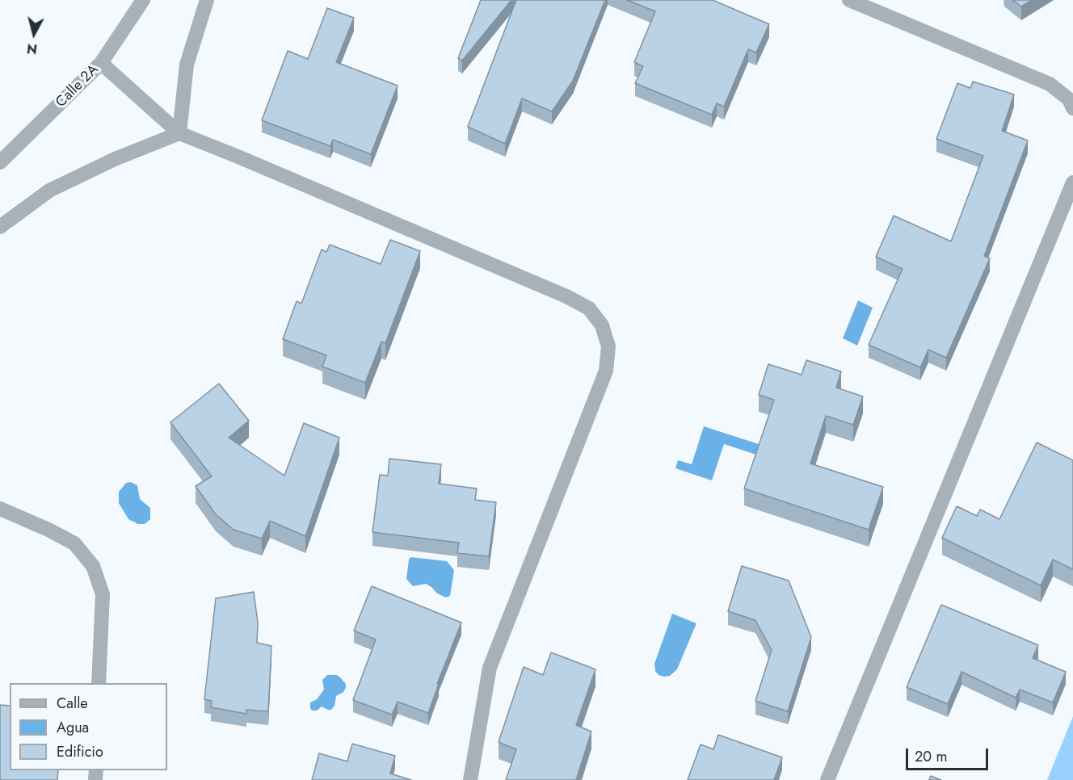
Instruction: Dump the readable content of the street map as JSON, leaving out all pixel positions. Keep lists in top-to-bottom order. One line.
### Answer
{"streets":{"street":["Calle 2A"]},"legend":["Calle","Agua","Edificio"],"scale_bar":"20 m","north":"bottom"}
